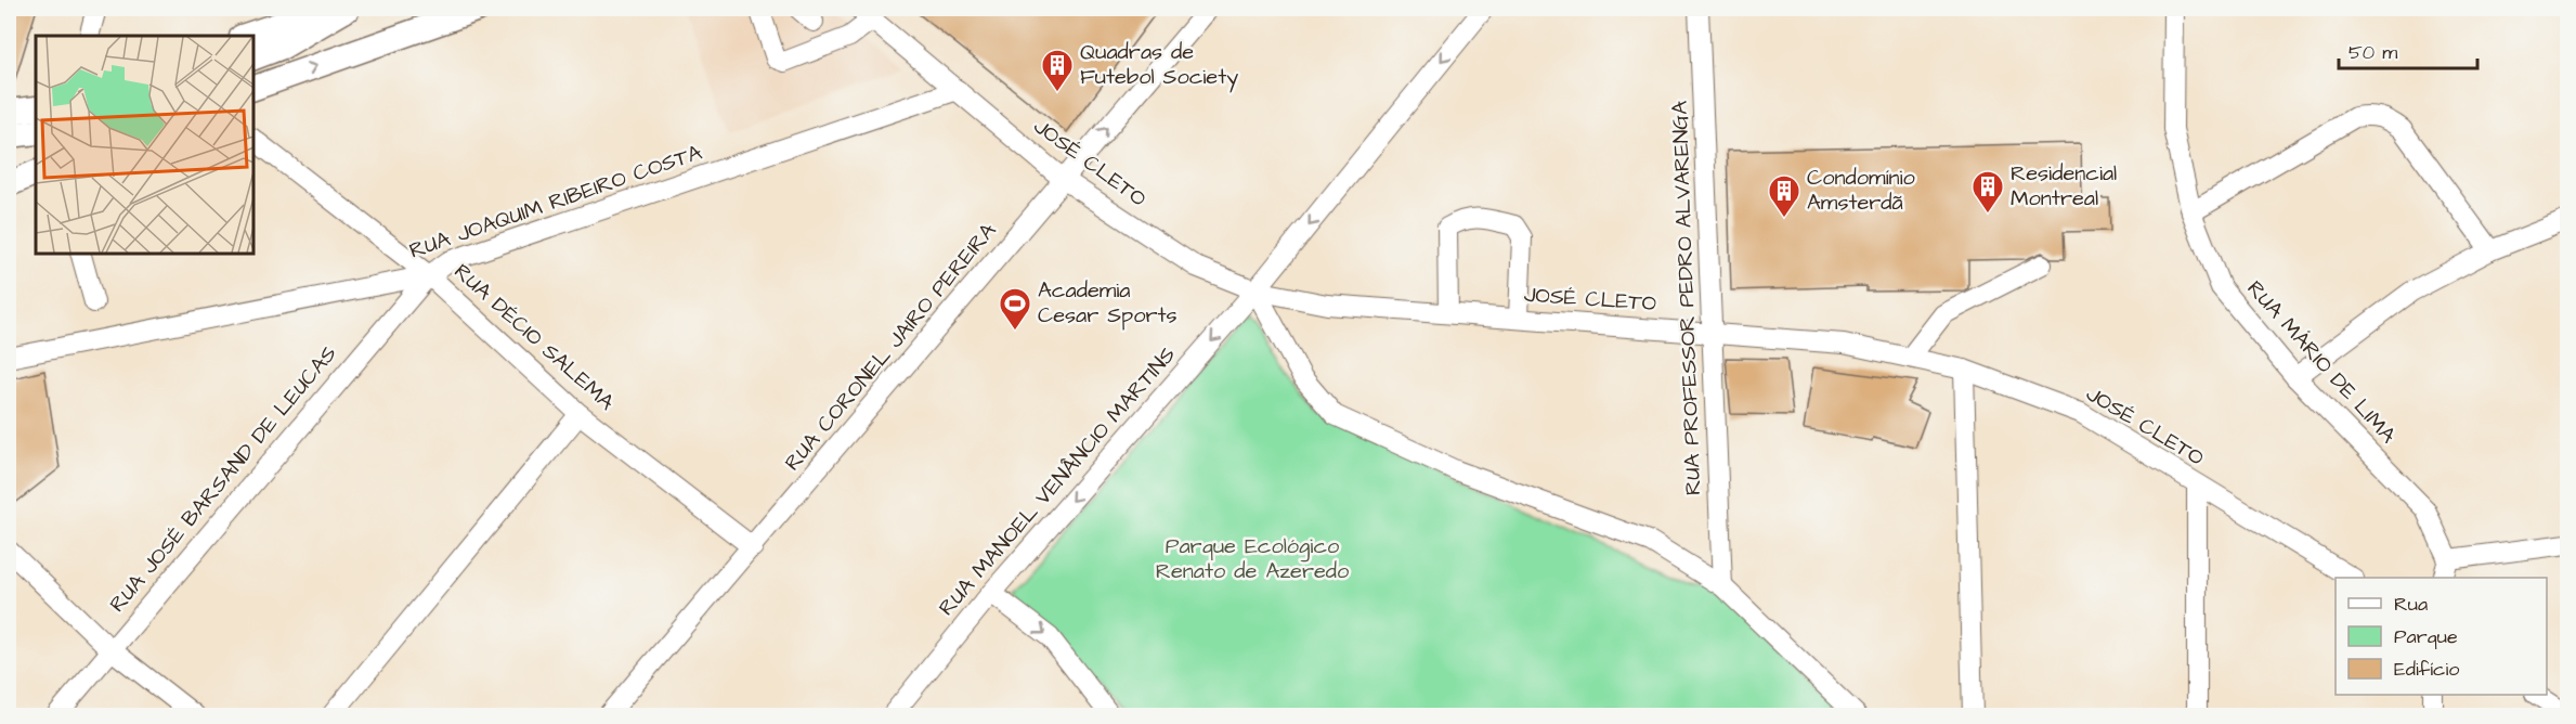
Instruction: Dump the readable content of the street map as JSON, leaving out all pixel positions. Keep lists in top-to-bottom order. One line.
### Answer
{"streets":{"street":["JOSÉ CLETO","RUA JOAQUIM RIBEIRO COSTA","RUA PROFESSOR PEDRO ALVARENGA","RUA DÉCIO SALEMA","RUA CORONEL JAIRO PEREIRA","RUA MÁRIO DE LIMA","RUA JOSÉ BARSAND DE LEUCAS","RUA MANOEL VENÂNCIO MARTINS"]},"crossings":[["JOSÉ CLETO","RUA JOAQUIM RIBEIRO COSTA"],["JOSÉ CLETO","RUA PROFESSOR PEDRO ALVARENGA"],["JOSÉ CLETO","RUA CORONEL JAIRO PEREIRA"],["JOSÉ CLETO","RUA MANOEL VENÂNCIO MARTINS"],["RUA JOAQUIM RIBEIRO COSTA","RUA DÉCIO SALEMA"],["RUA JOAQUIM RIBEIRO COSTA","RUA JOSÉ BARSAND DE LEUCAS"],["RUA DÉCIO SALEMA","RUA CORONEL JAIRO PEREIRA"],["RUA DÉCIO SALEMA","RUA JOSÉ BARSAND DE LEUCAS"]],"one_way":["RUA MANOEL VENÂNCIO MARTINS"],"parks":["Parque Ecológico Renato de Azeredo"],"places":{"building":["Quadras de Futebol Society","Residencial Montreal","Condomínio Amsterdã"],"sports":["Academia Cesar Sports"]},"legend":["Rua","Parque","Edifício"],"scale_bar":"50 m"}
